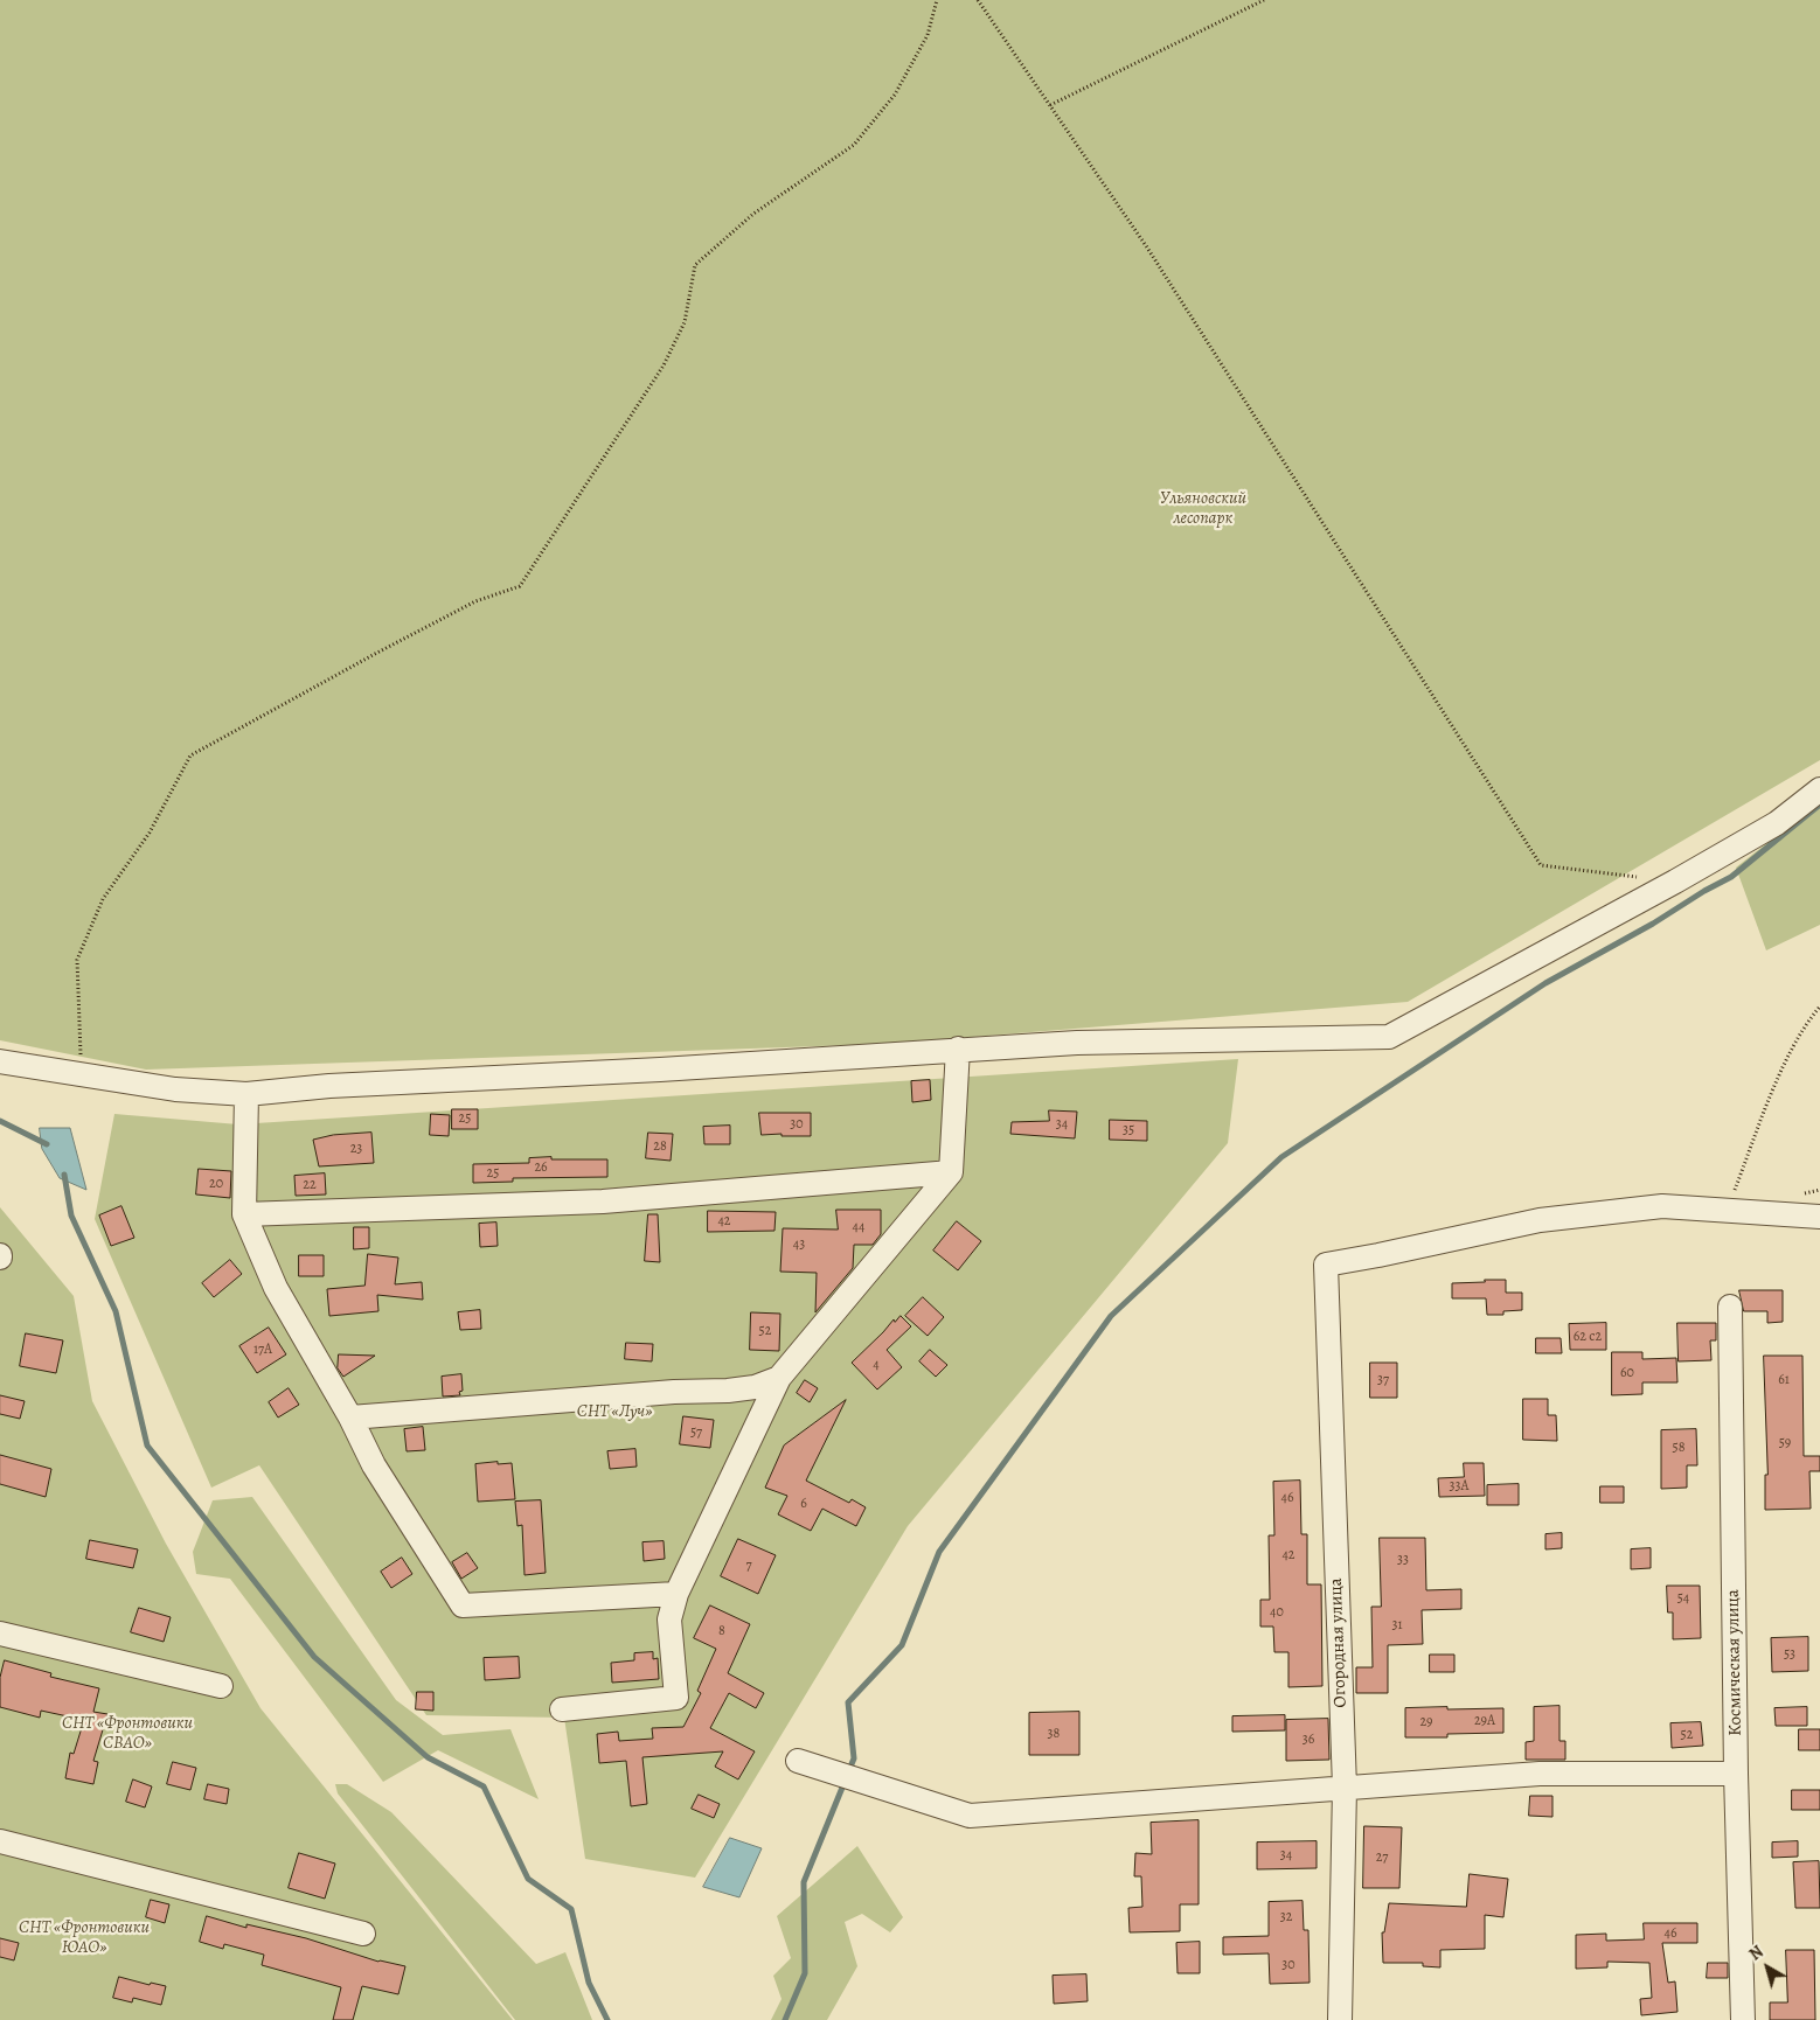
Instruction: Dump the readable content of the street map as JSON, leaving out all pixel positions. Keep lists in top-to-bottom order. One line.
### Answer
{"streets":{"street":["Огородная улица","Космическая улица"]},"parks":["Ульяновский лесопарк","СНТ «Луч»","СНТ «Фронтовики СВАО»","СНТ «Фронтовики ЮАО»"],"house_numbers":["25","30","34","35","28","23","26","25","20","22","42","44","43","52","62 с2","17А","4","60","37","61","57","59","58","33А","46","6","42","33","7","54","40","31","8","53","29А","29","38","52","36","34","27","32","46","30"],"north":"top left"}
